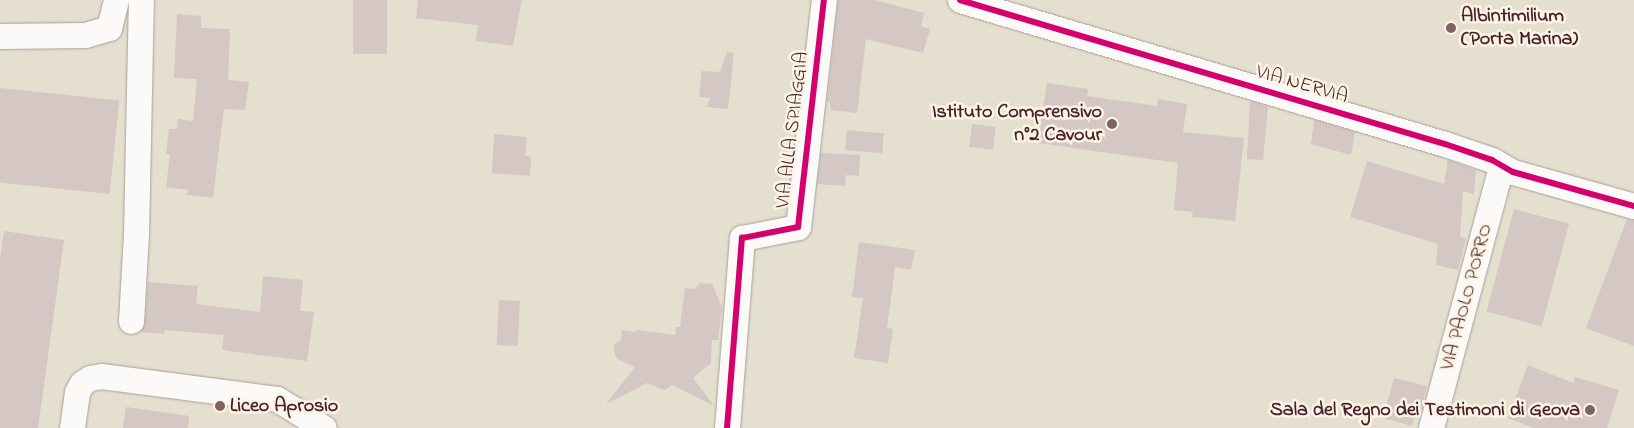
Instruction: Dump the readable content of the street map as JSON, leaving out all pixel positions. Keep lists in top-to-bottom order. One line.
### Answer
{"streets":{"street":["VIA NERVIA","VIA ALLA SPIAGGIA","VIA PAOLO PORRO"]},"crossings":[["VIA NERVIA","VIA PAOLO PORRO"]],"places":["Albintimilium (Porta Marina)","Istituto Comprensivo n°2 Cavour","Liceo Aprosio","Sala del Regno dei Testimoni di Geova"]}
